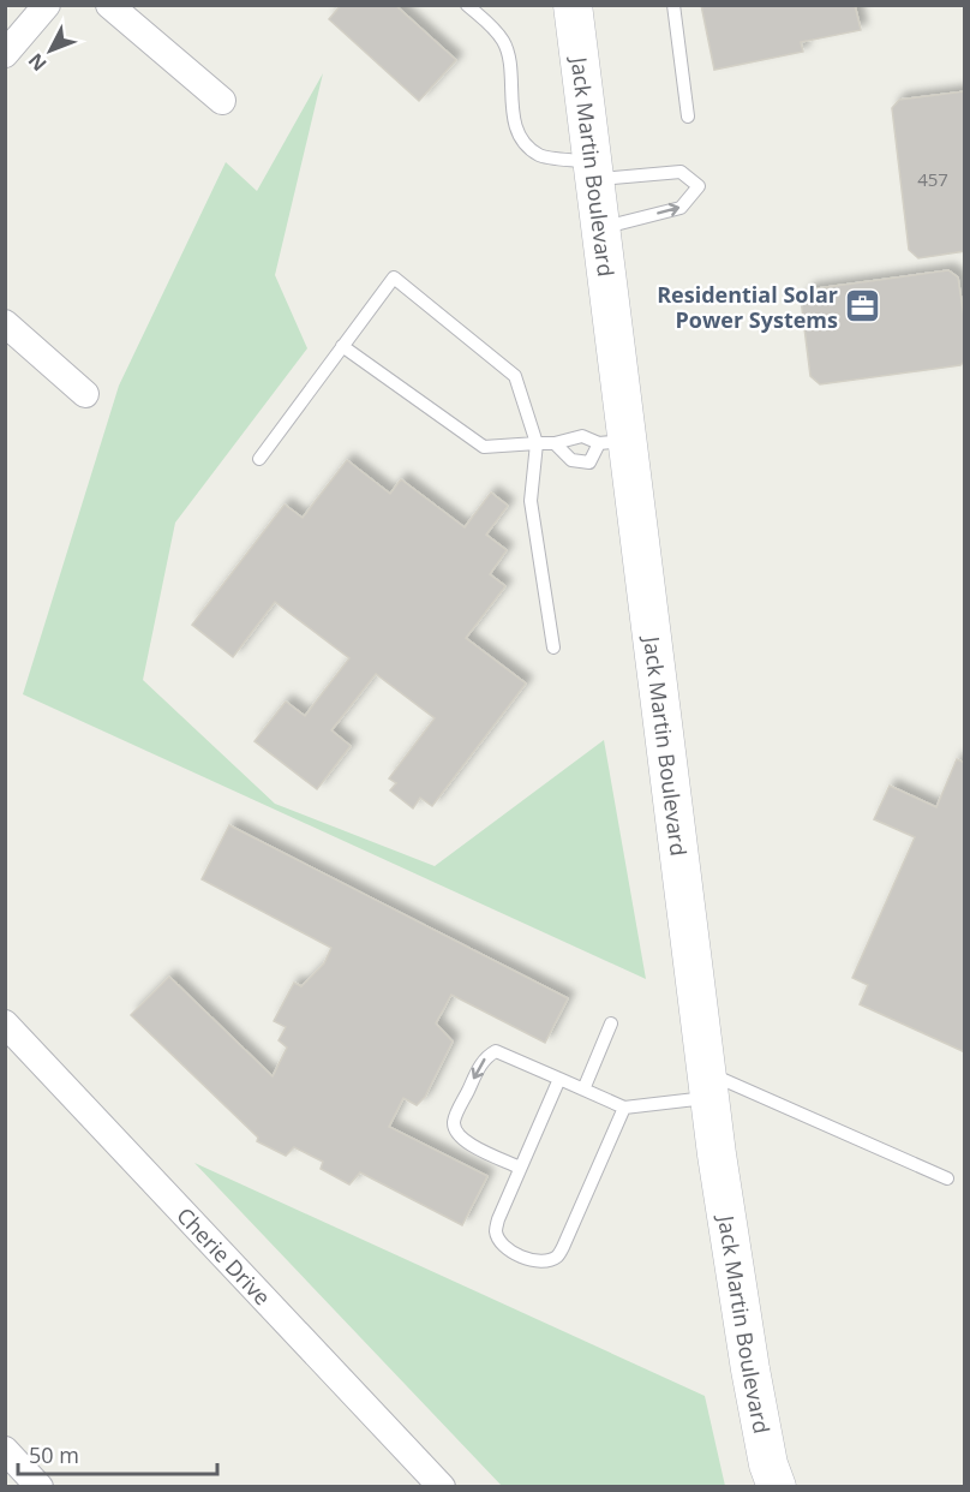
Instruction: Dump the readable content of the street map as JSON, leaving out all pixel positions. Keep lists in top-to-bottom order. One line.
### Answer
{"streets":{"street":["Jack Martin Boulevard","Cherie Drive"]},"places":{"office":["Residential Solar Power Systems"]},"house_numbers":["457"],"scale_bar":"50 m","north":"bottom left"}
